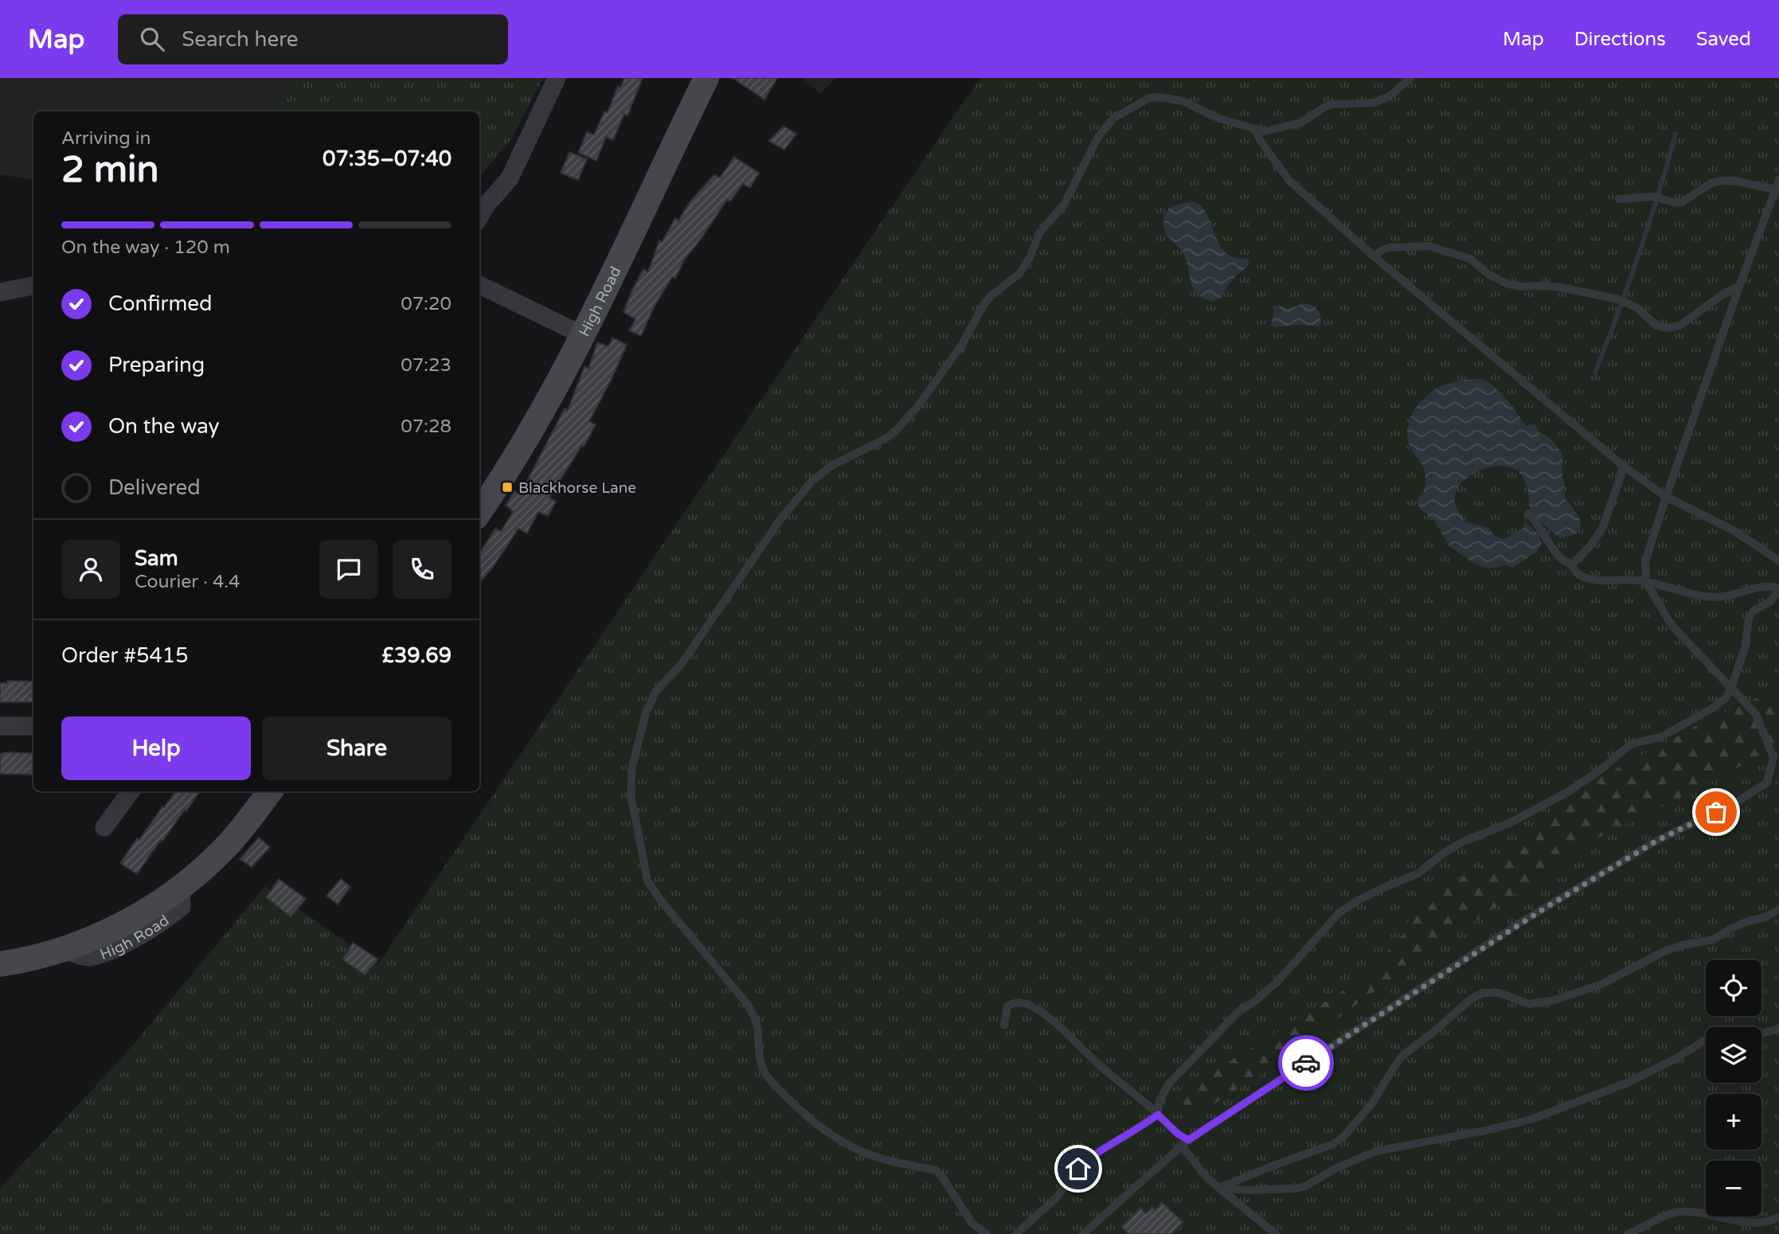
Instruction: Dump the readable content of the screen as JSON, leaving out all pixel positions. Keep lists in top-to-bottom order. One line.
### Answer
{"streets":{"main road":["High Road"]},"places":{"transit":["Blackhorse Lane"]},"page":{"header":"Map","search":"Search here","nav":["Map","Directions","Saved"],"heading":["2 min","Arriving in","07:35–07:40"],"panel":["Sam","Courier · 4.4","Order #5415","£39.69"],"bar":"On the way · 120 m","list":[["Confirmed","07:20"],["Preparing","07:23"],["On the way","07:28"],"Delivered"],"buttons":["Help","Share"],"map_buttons":["+","−"]}}
